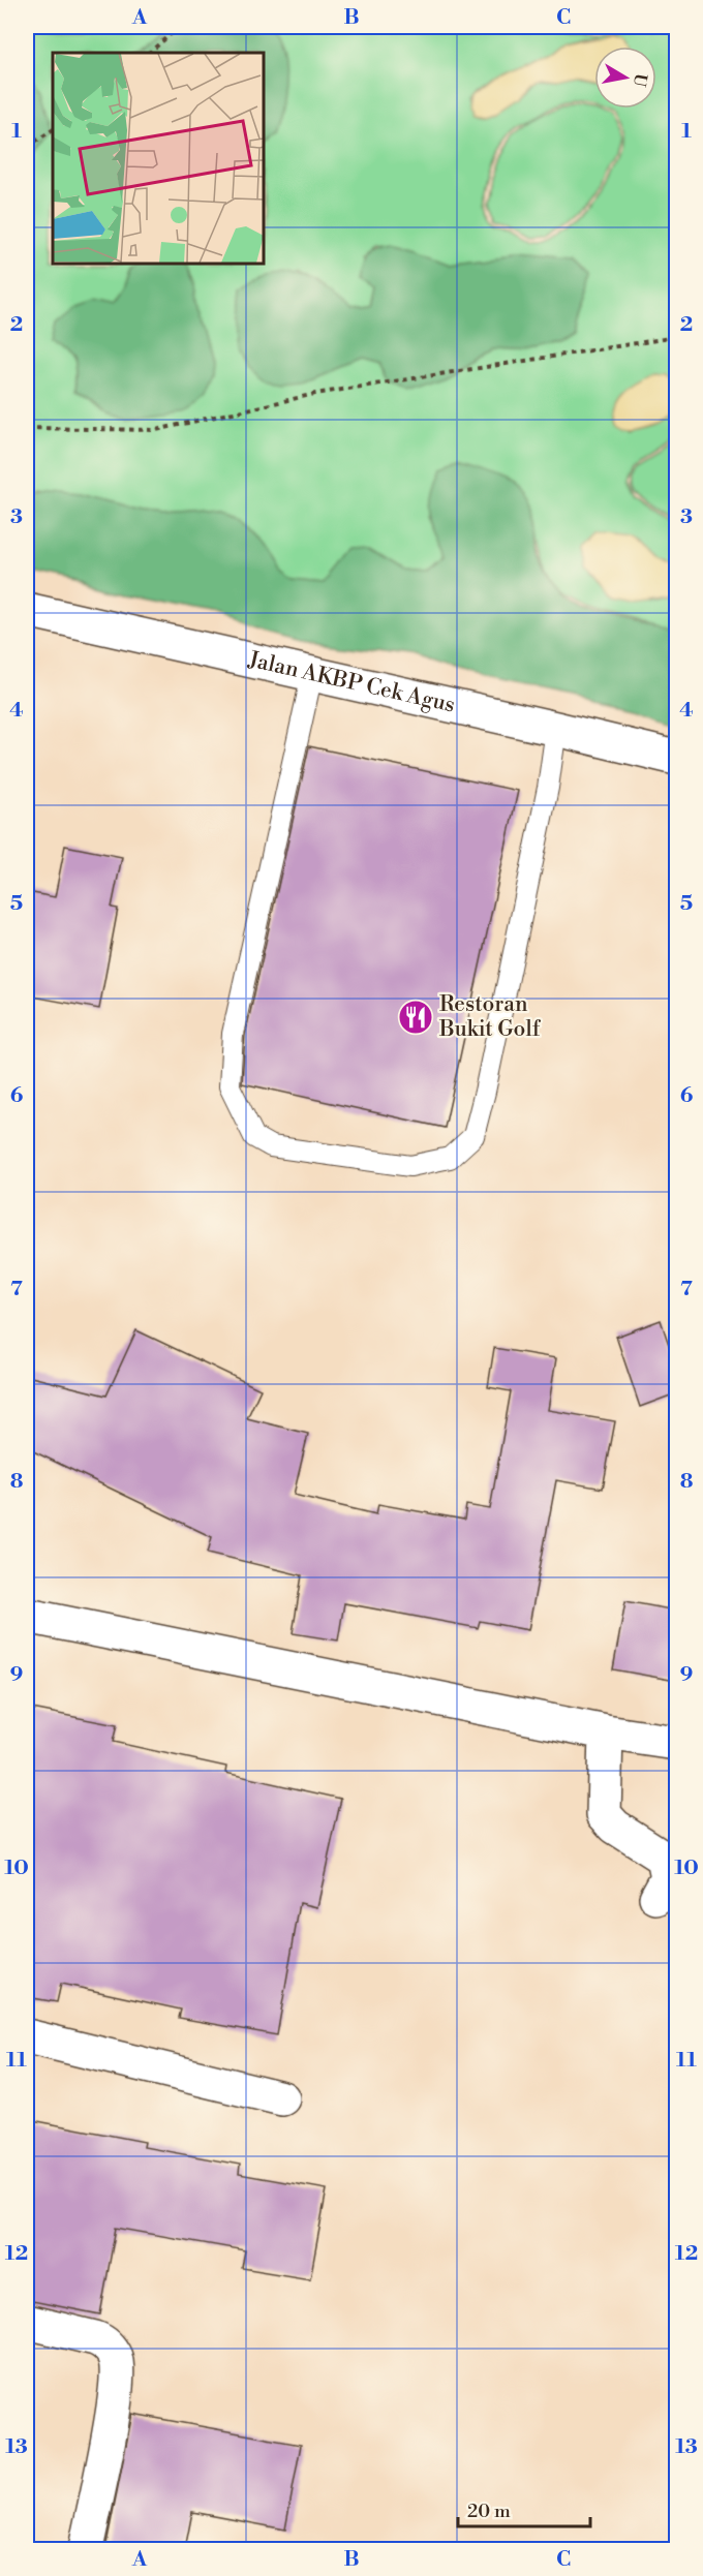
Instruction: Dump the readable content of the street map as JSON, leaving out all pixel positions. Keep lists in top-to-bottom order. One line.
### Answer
{"streets":{"street":["Jalan AKBP Cek Agus"]},"places":{"restaurant":["Restoran Bukit Golf"]},"scale_bar":"20 m","north":"right","grid":{"columns":["A","B","C"],"rows":["1","2","3","4","5","6","7","8","9","10","11","12","13"]}}
